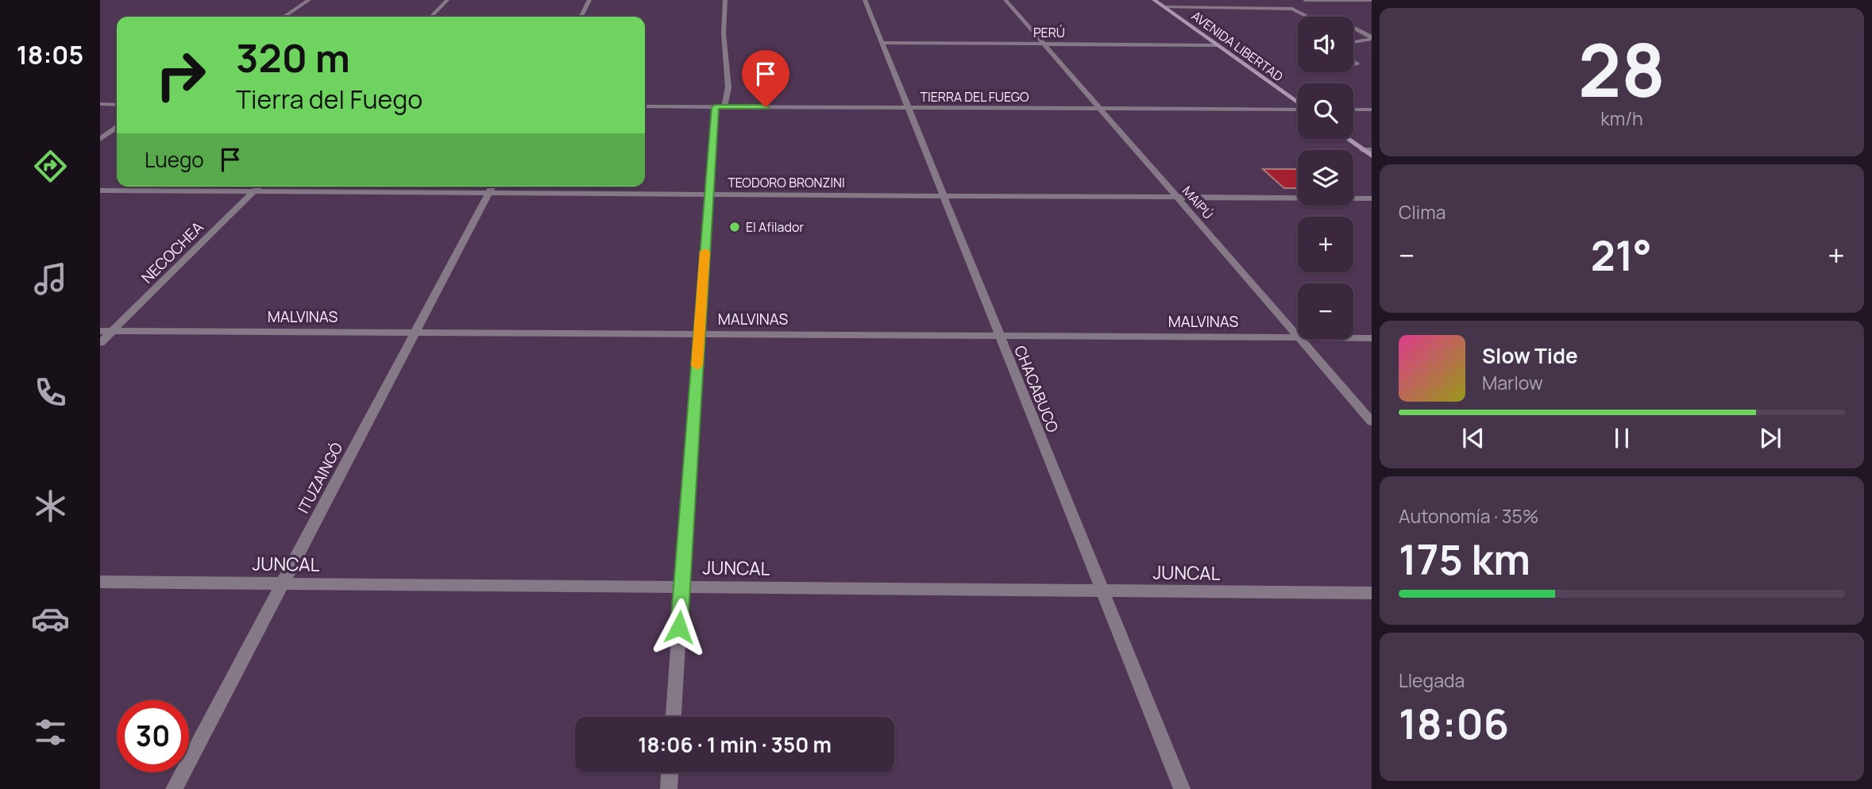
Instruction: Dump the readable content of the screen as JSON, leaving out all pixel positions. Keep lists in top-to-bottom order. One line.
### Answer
{"streets":{"main road":["AVENIDA LIBERTAD"],"street":["PERÚ","TIERRA DEL FUEGO","TEODORO BRONZINI","MAIPÚ","NECOCHEA","MALVINAS","CHACABUCO","ITUZAINGÓ","JUNCAL"]},"crossings":[["PERÚ","AVENIDA LIBERTAD"],["PERÚ","MAIPÚ"],["PERÚ","CHACABUCO"],["TIERRA DEL FUEGO","MAIPÚ"],["TIERRA DEL FUEGO","CHACABUCO"],["TEODORO BRONZINI","MAIPÚ"],["TEODORO BRONZINI","NECOCHEA"],["TEODORO BRONZINI","CHACABUCO"],["TEODORO BRONZINI","ITUZAINGÓ"],["NECOCHEA","MALVINAS"],["MALVINAS","CHACABUCO"],["MALVINAS","ITUZAINGÓ"],["CHACABUCO","JUNCAL"],["ITUZAINGÓ","JUNCAL"]],"places":["El Afilador"],"page":{"tabs":"18:05","tile":[["28","km/h"],"Clima",["Autonomía · 35%","175 km"],["Llegada","18:06"]],"map_buttons":["+","−"],"turn":["320 m","Tierra del Fuego"],"then":"Luego","heat":["−","21°","+"],"song":["Slow Tide","Marlow"],"limit":"30","trip":"18:06 · 1 min · 350 m"}}
